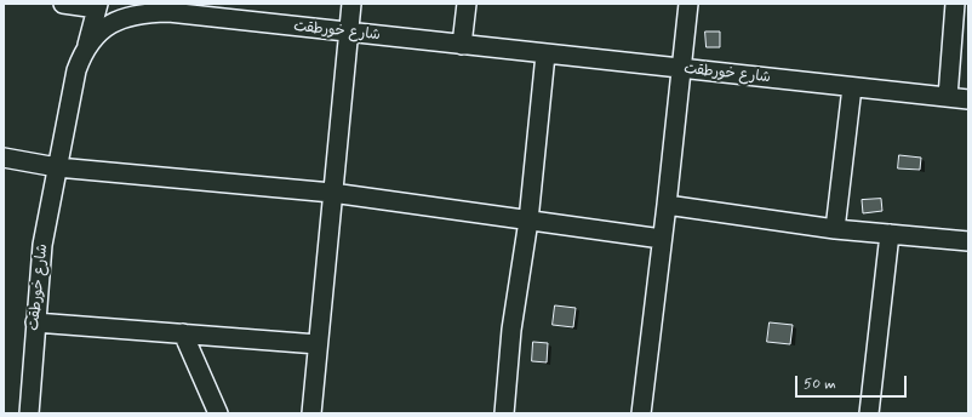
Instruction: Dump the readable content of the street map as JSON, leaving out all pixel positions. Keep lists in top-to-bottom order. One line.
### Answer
{"streets":{"street":["شارع خورطقت"]},"scale_bar":"50 m"}
